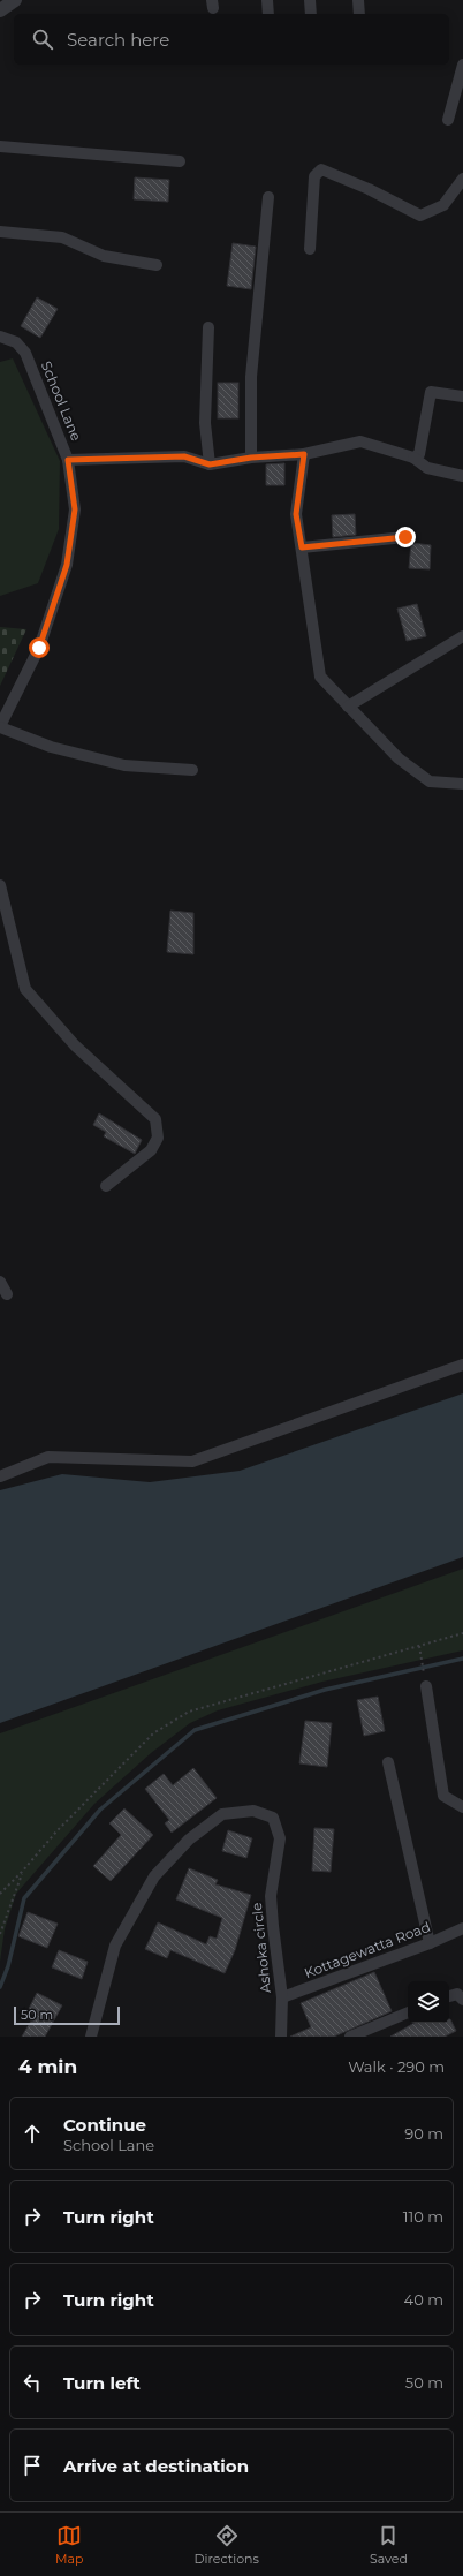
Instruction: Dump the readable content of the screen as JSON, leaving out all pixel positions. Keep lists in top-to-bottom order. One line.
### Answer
{"streets":{"street":["School Lane","Ashoka circle","Kottagewatta Road"]},"crossings":[["Ashoka circle","Kottagewatta Road"]],"scale_bar":"50 m","page":{"search":"Search here","scale":"50 m","heading":["4 min","Walk · 290 m"],"list":[["Continue","School Lane","90 m"],["Turn right","110 m"],["Turn right","40 m"],["Turn left","50 m"],"Arrive at destination"],"nav":["Map","Directions","Saved"]}}
